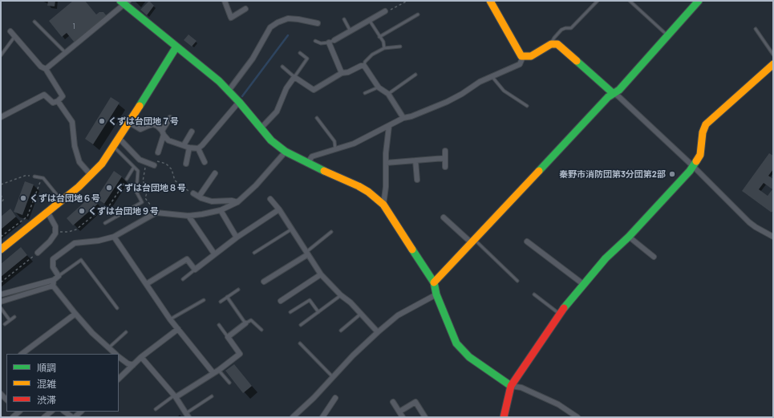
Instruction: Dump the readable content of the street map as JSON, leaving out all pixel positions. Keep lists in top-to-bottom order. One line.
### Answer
{"places":["くずは台団地７号","秦野市消防団第3分団第2部","くずは台団地８号","くずは台団地６号","くずは台団地９号"],"house_numbers":["1"],"legend":["順調","混雑","渋滞"]}
